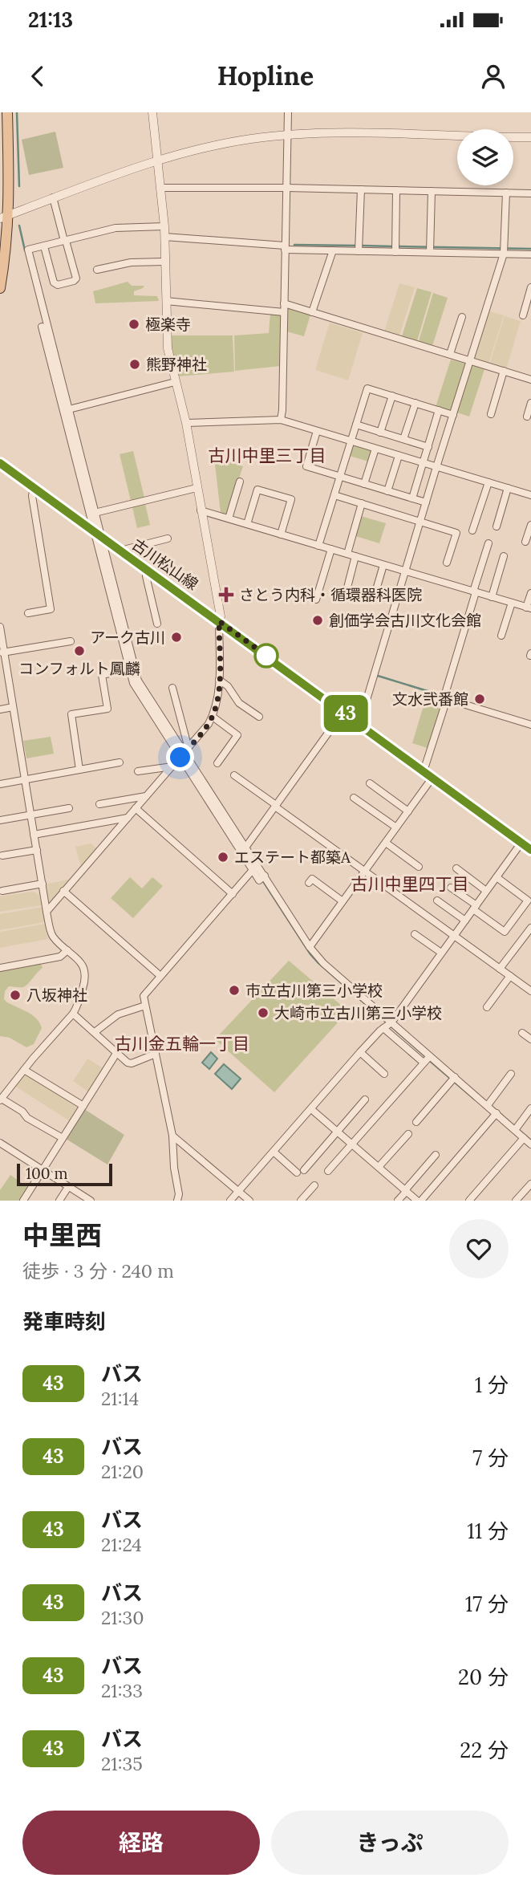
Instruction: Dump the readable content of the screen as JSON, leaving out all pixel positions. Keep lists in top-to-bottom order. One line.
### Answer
{"streets":{"main road":["古川松山線"]},"districts":["古川中里三丁目","古川中里四丁目","古川金五輪一丁目"],"places":{"other":["極楽寺","熊野神社","創価学会古川文化会館","アーク古川","コンフォルト鳳麟","文水弐番館","エステート都築A","市立古川第三小学校","八坂神社","大崎市立古川第三小学校"],"health":["さとう内科・循環器科医院"]},"lines":["bus line 43"],"scale_bar":"100 m","page":{"status":"21:13","header":"Hopline","on_map":"43","scale":"100 m","heading":[["中里西","徒歩 · 3 分 · 240 m"],"発車時刻"],"list":[{"mark":"43","name":"バス","note":"21:14","value":"1 分"},{"mark":"43","name":"バス","note":"21:20","value":"7 分"},{"mark":"43","name":"バス","note":"21:24","value":"11 分"},{"mark":"43","name":"バス","note":"21:30","value":"17 分"},{"mark":"43","name":"バス","note":"21:33","value":"20 分"},{"mark":"43","name":"バス","note":"21:35","value":"22 分"}],"buttons":["経路","きっぷ"]}}
